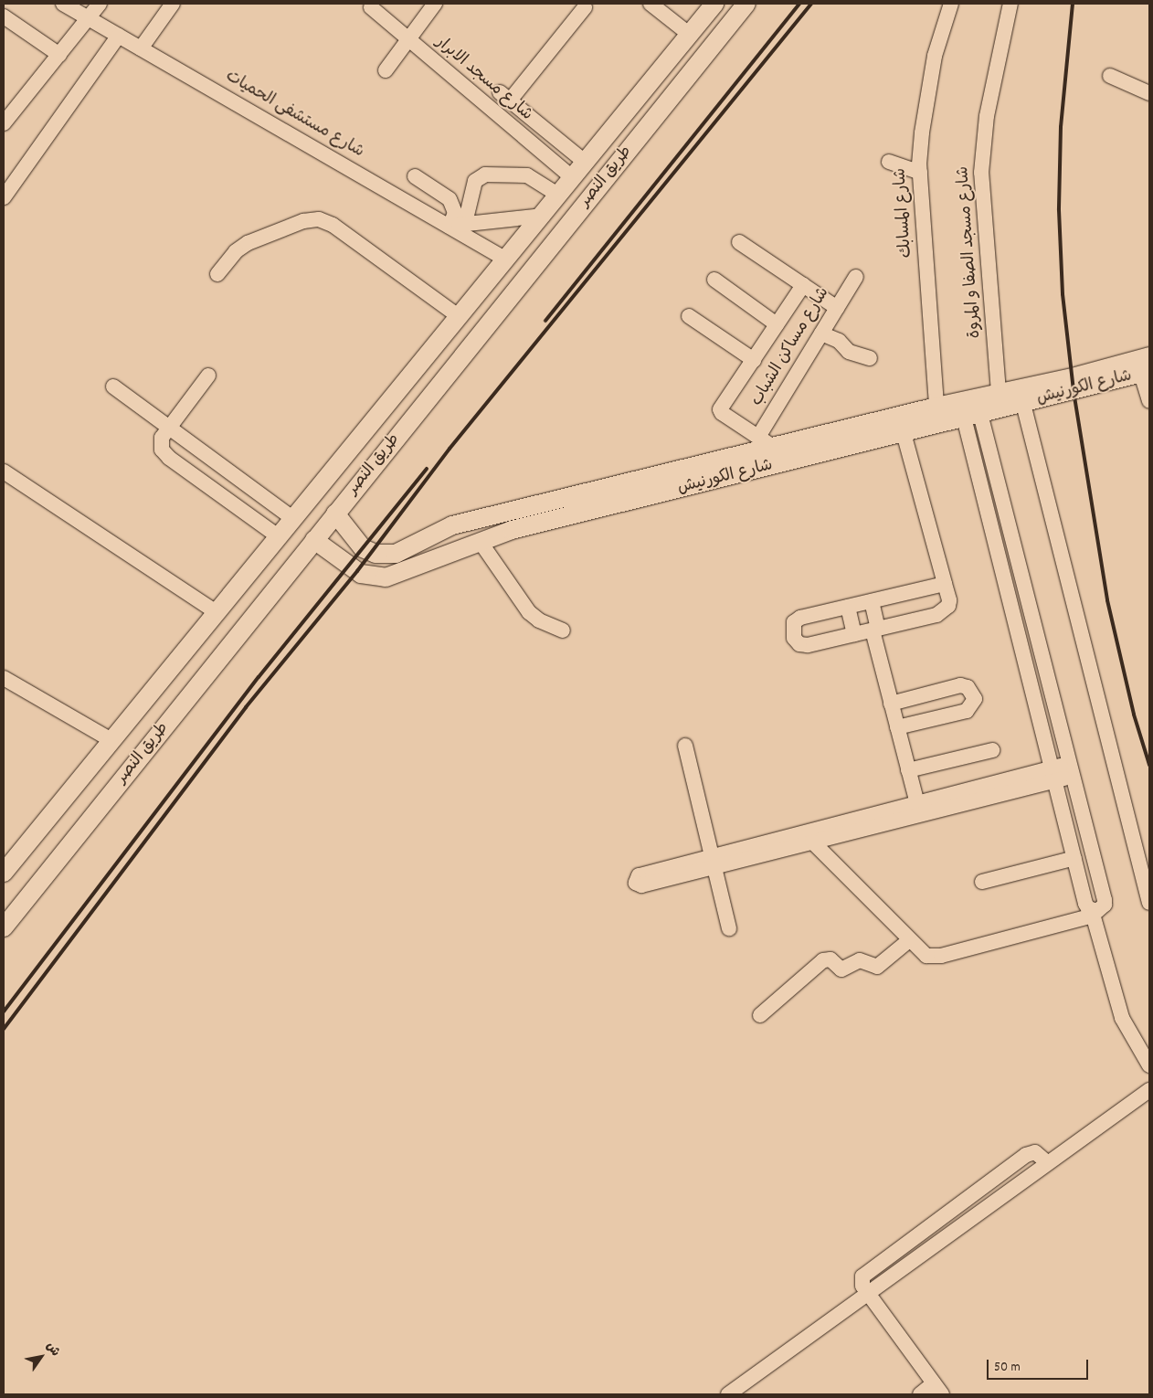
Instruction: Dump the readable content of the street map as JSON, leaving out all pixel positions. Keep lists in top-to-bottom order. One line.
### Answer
{"streets":{"main road":["طريق النصر","شارع الكورنيش"],"street":["شارع مسجد الابرار","شارع مستشفى الحميات","شارع المسابك","شارع مسجد الصفا و المروة","شارع مساكن الشباب"]},"crossings":[["شارع مسجد الابرار","طريق النصر"],["شارع مستشفى الحميات","طريق النصر"],["طريق النصر","شارع الكورنيش"],["شارع المسابك","شارع الكورنيش"],["شارع مسجد الصفا و المروة","شارع الكورنيش"],["شارع مساكن الشباب","شارع الكورنيش"]],"scale_bar":"50 m","north":"top right"}
